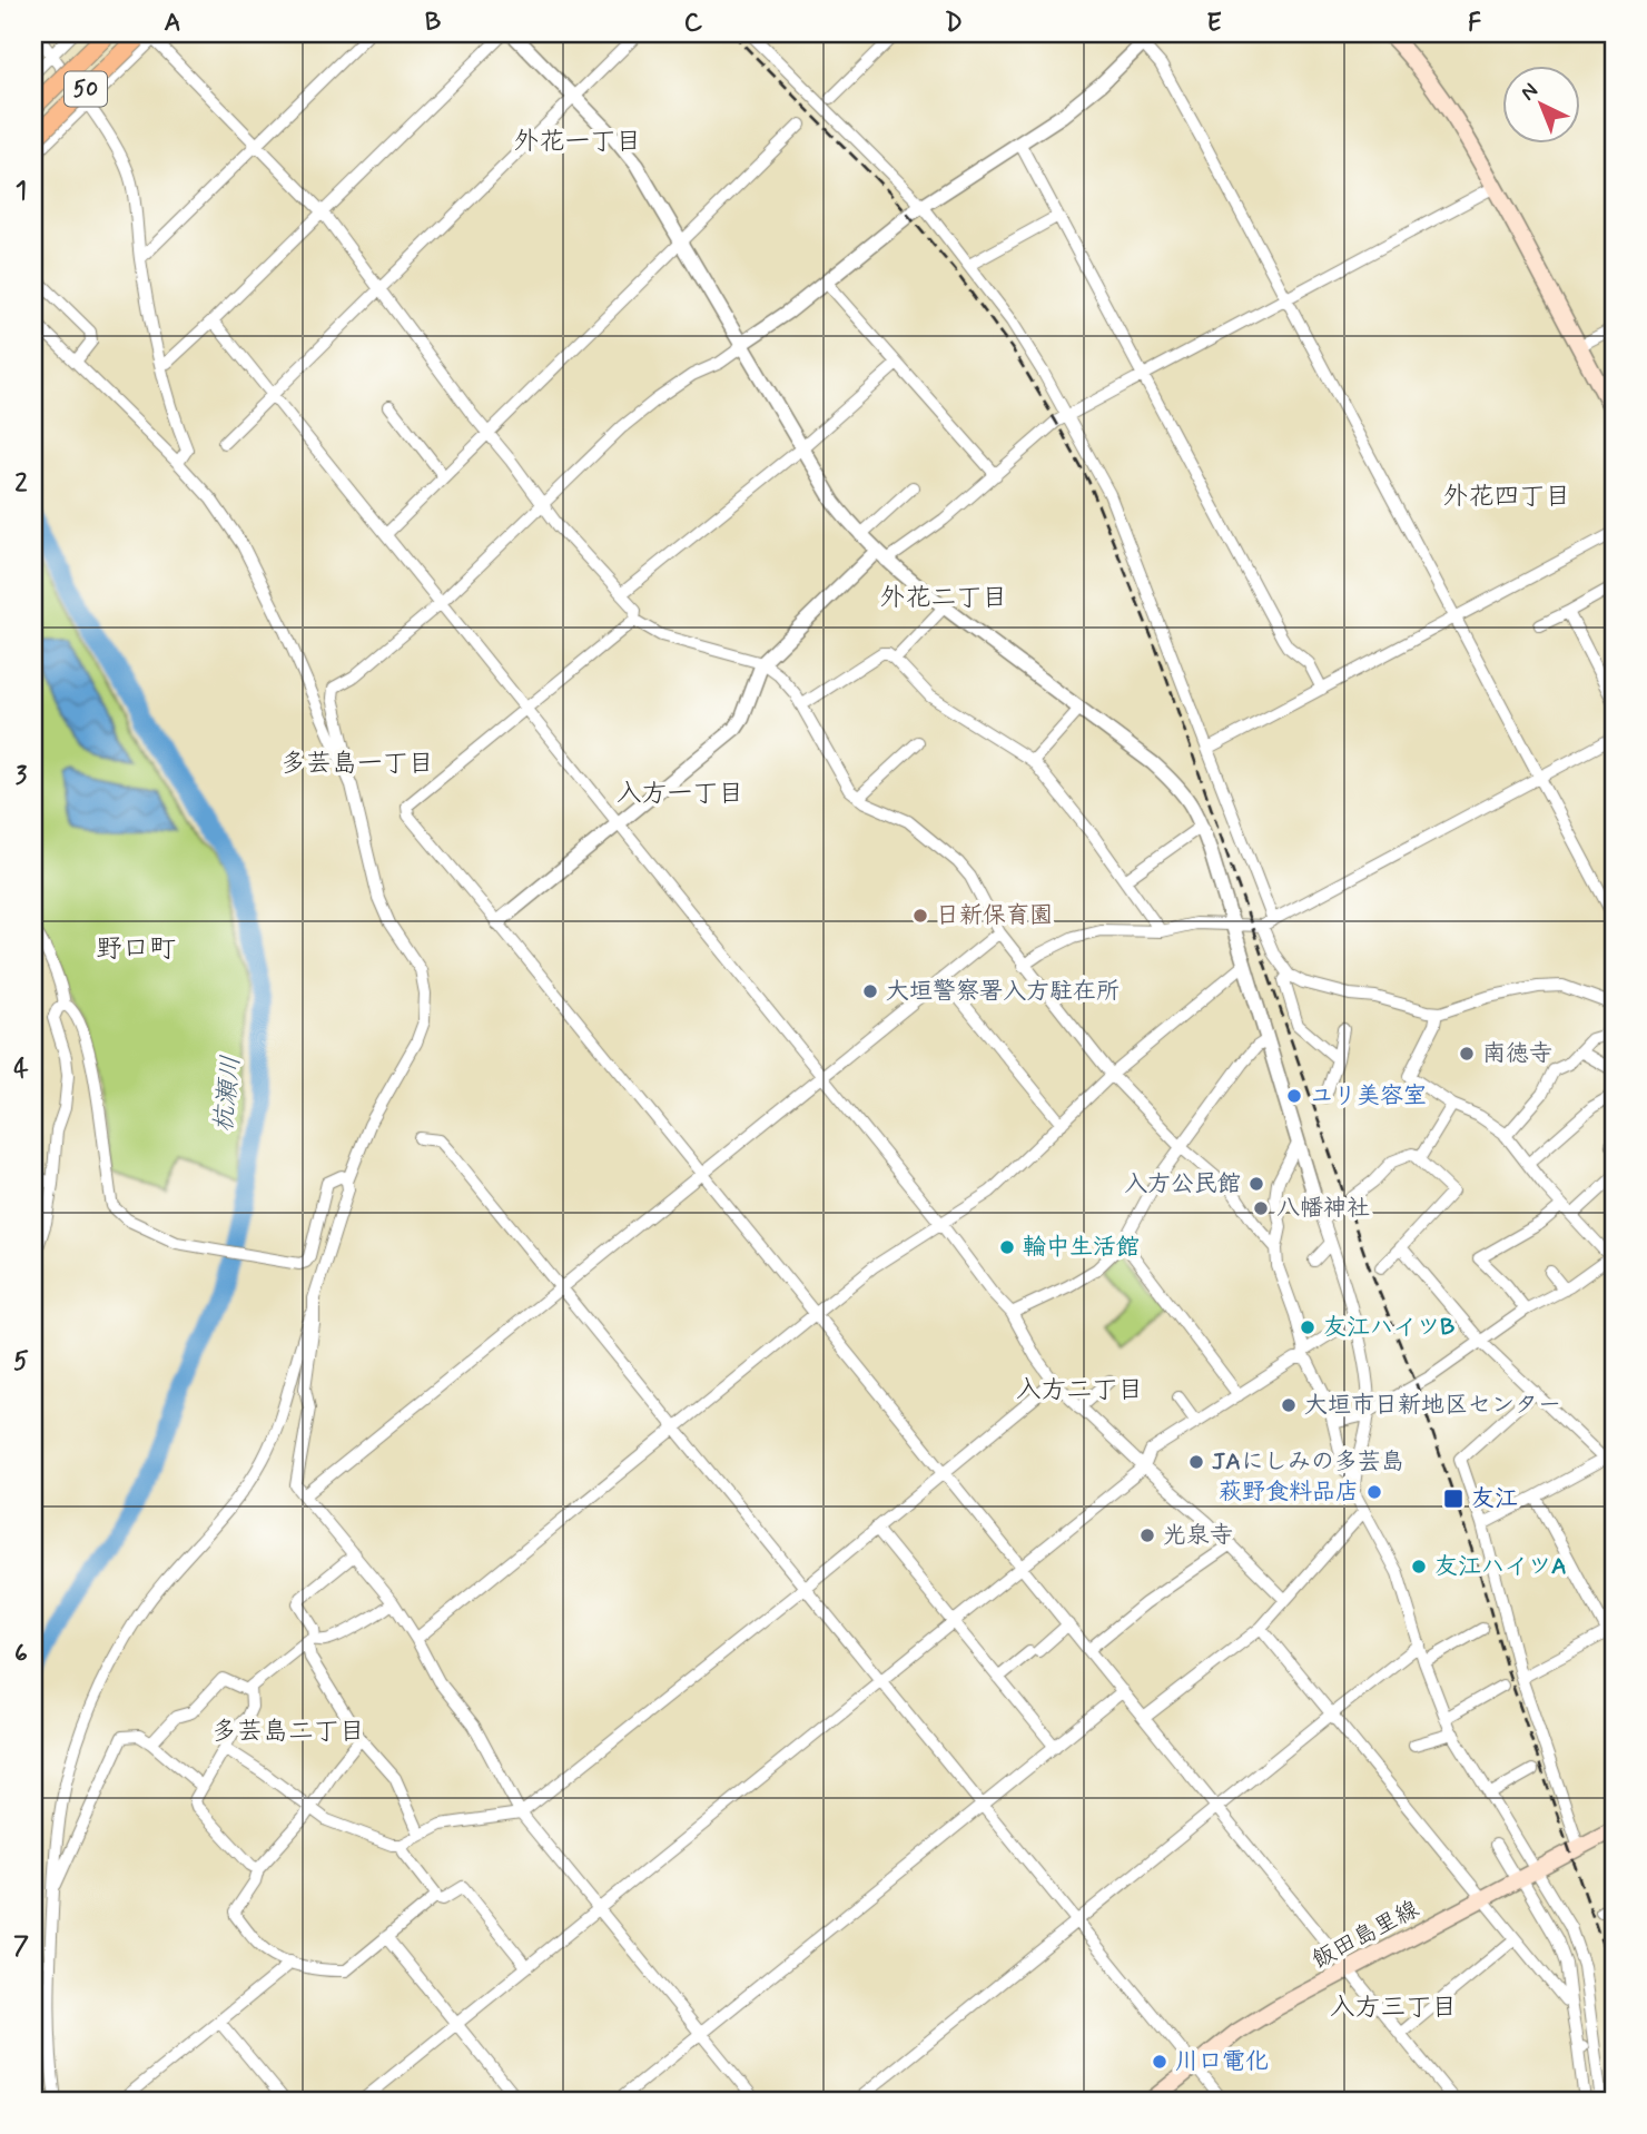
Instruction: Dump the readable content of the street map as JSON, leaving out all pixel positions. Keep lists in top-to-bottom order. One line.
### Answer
{"streets":{"main road":["50","飯田島里線"]},"districts":["外花一丁目","外花四丁目","外花二丁目","多芸島一丁目","入方一丁目","野口町","入方二丁目","多芸島二丁目","入方三丁目"],"water":["杭瀬川"],"places":{"other":["日新保育園","大垣警察署入方駐在所","南徳寺","ユリ美容室","入方公民館","八幡神社","輪中生活館","友江ハイツB","大垣市日新地区センター","JAにしみの多芸島","萩野食料品店","光泉寺","友江ハイツA","川口電化"],"transit":["友江"]},"north":"top left","grid":{"columns":["A","B","C","D","E","F"],"rows":["1","2","3","4","5","6","7"]}}
